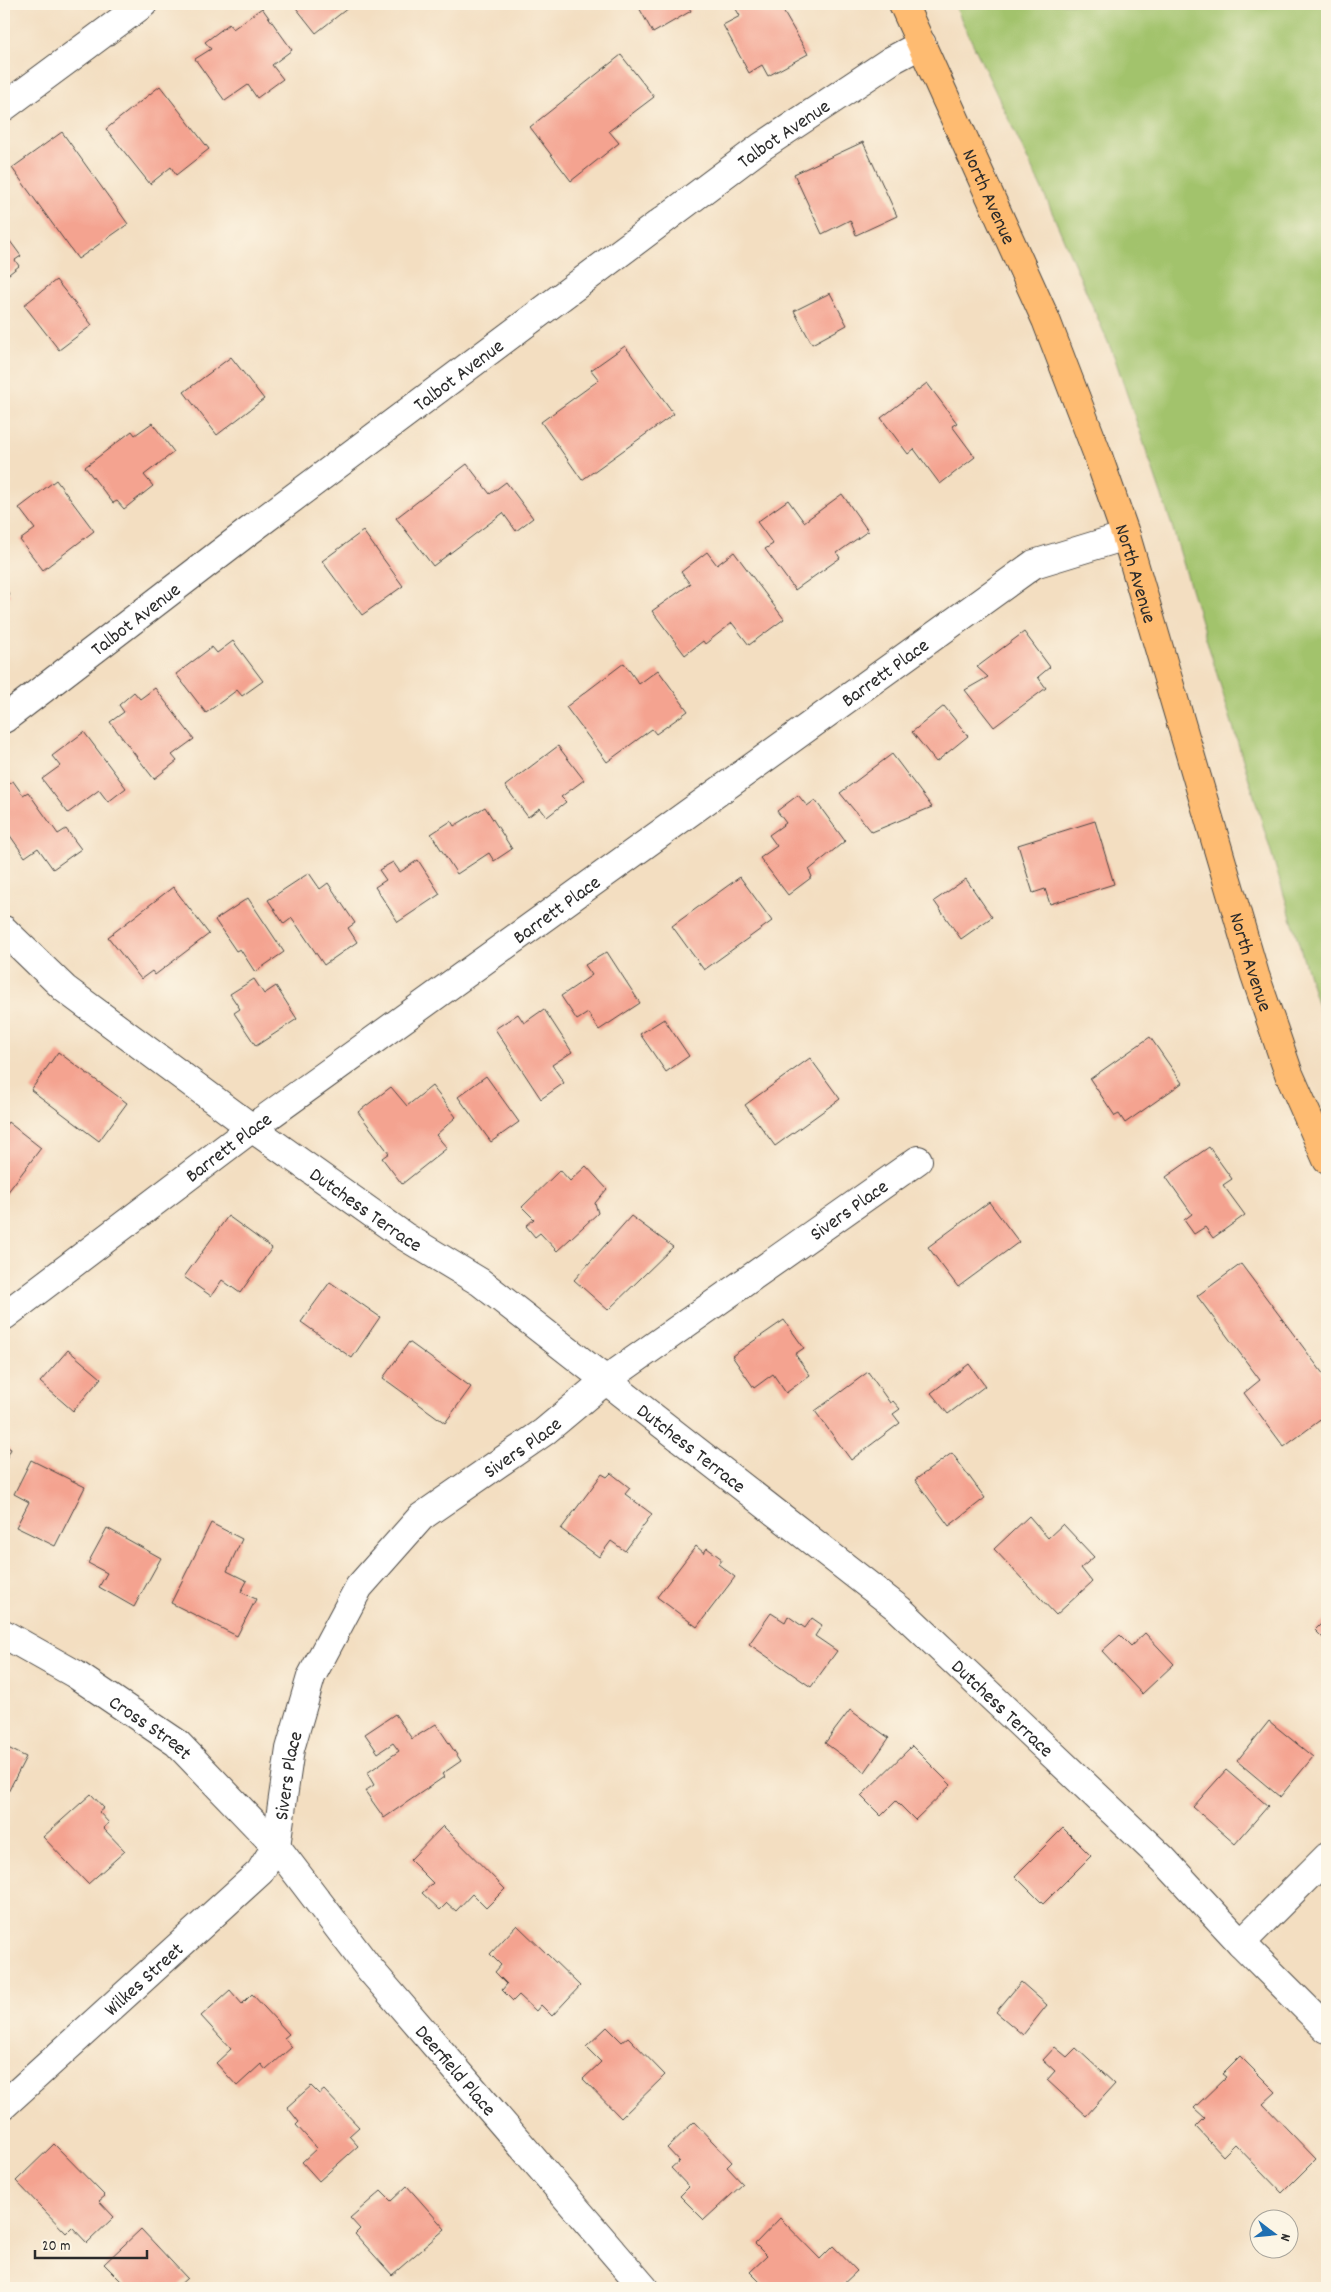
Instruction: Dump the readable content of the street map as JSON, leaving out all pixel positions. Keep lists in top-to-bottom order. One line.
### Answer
{"streets":{"main road":["North Avenue"],"street":["Talbot Avenue","Barrett Place","Dutchess Terrace","Sivers Place","Cross Street","Wilkes Street","Deerfield Place"]},"crossings":[["Talbot Avenue","North Avenue"],["North Avenue","Barrett Place"],["Barrett Place","Dutchess Terrace"],["Dutchess Terrace","Sivers Place"],["Sivers Place","Cross Street"],["Sivers Place","Wilkes Street"],["Sivers Place","Deerfield Place"],["Cross Street","Wilkes Street"],["Cross Street","Deerfield Place"],["Wilkes Street","Deerfield Place"]],"scale_bar":"20 m","north":"right"}
